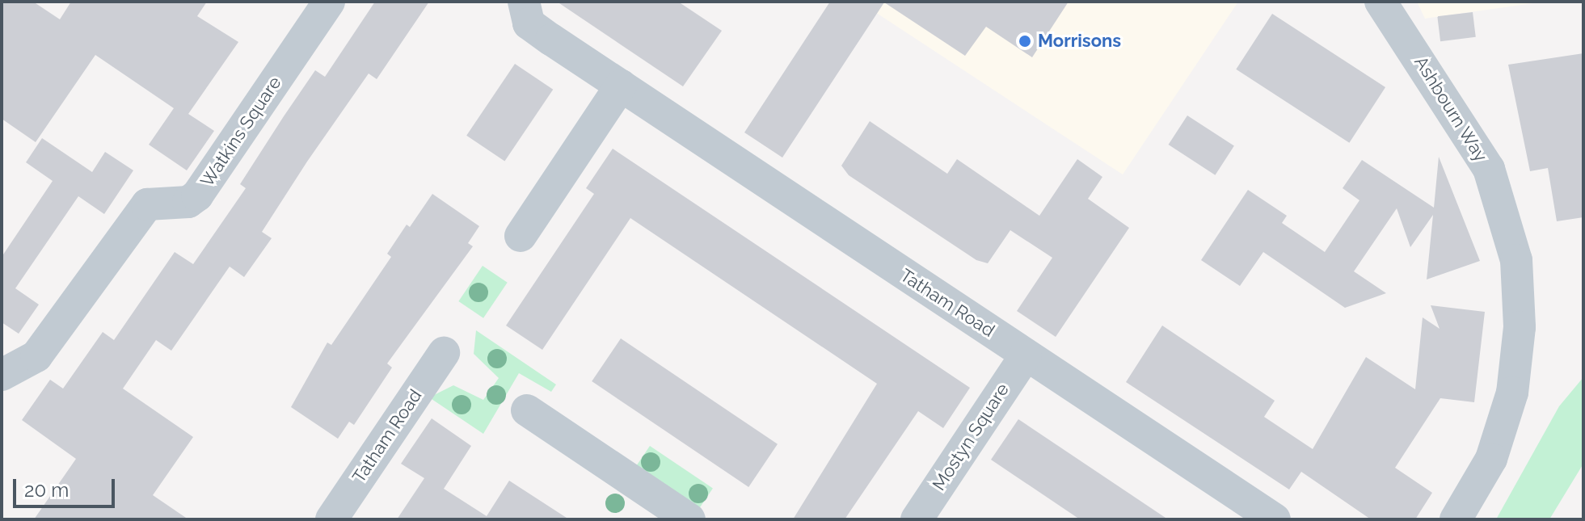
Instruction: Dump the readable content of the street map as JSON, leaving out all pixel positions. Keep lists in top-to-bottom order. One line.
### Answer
{"streets":{"street":["Ashbourn Way","Watkins Square","Tatham Road","Mostyn Square"]},"crossings":[["Tatham Road","Mostyn Square"]],"places":["Morrisons"],"scale_bar":"20 m"}
